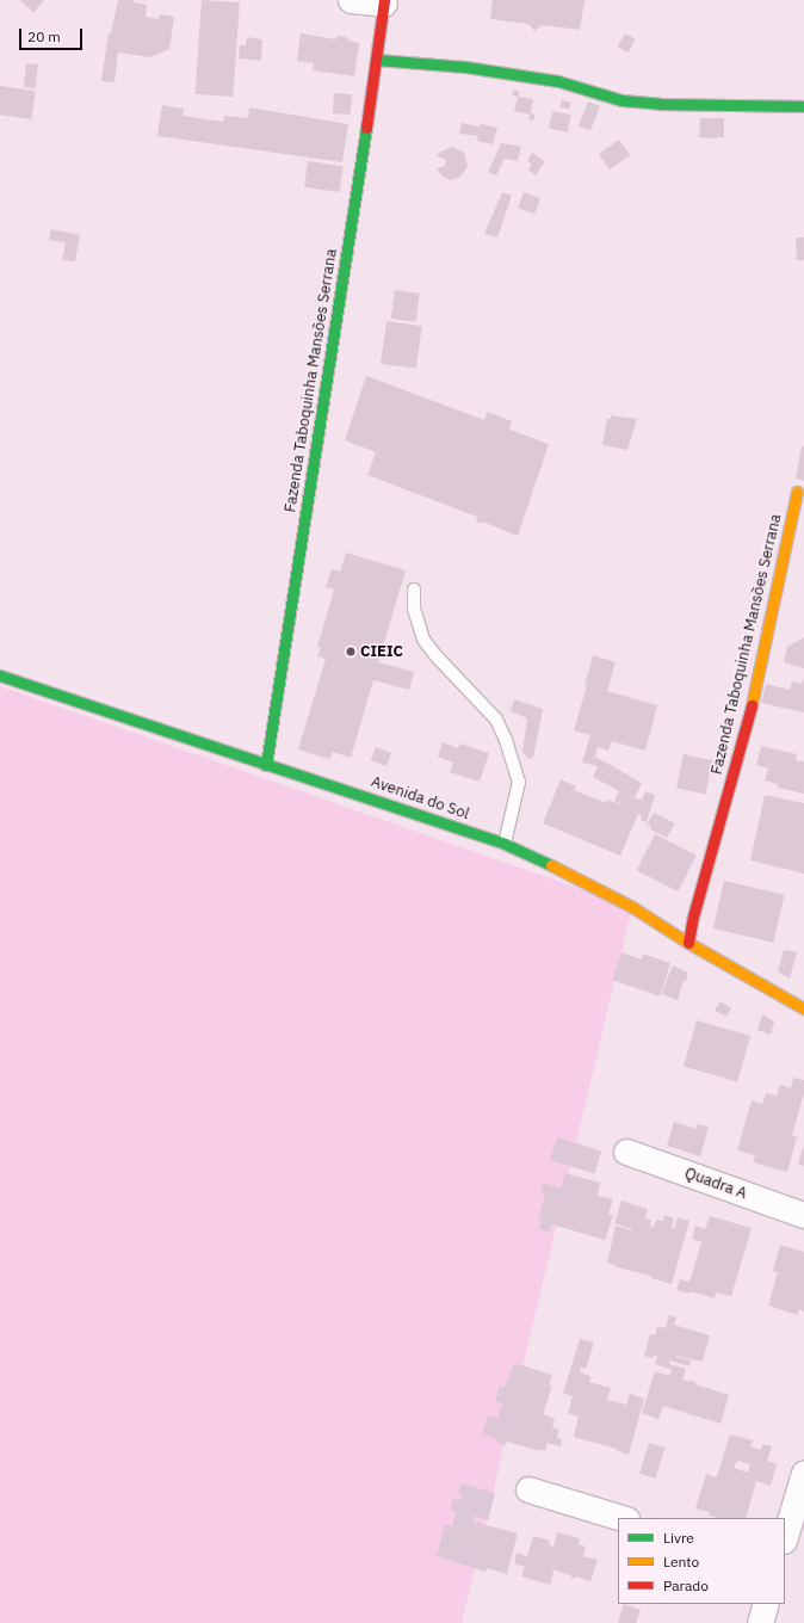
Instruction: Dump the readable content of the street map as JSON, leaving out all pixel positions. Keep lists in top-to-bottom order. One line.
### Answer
{"streets":{"street":["Fazenda Taboquinha Mansões Serrana","Avenida do Sol","Quadra A"]},"crossings":[["Fazenda Taboquinha Mansões Serrana","Avenida do Sol"]],"places":["CIEIC"],"legend":["Livre","Lento","Parado"],"scale_bar":"20 m"}
